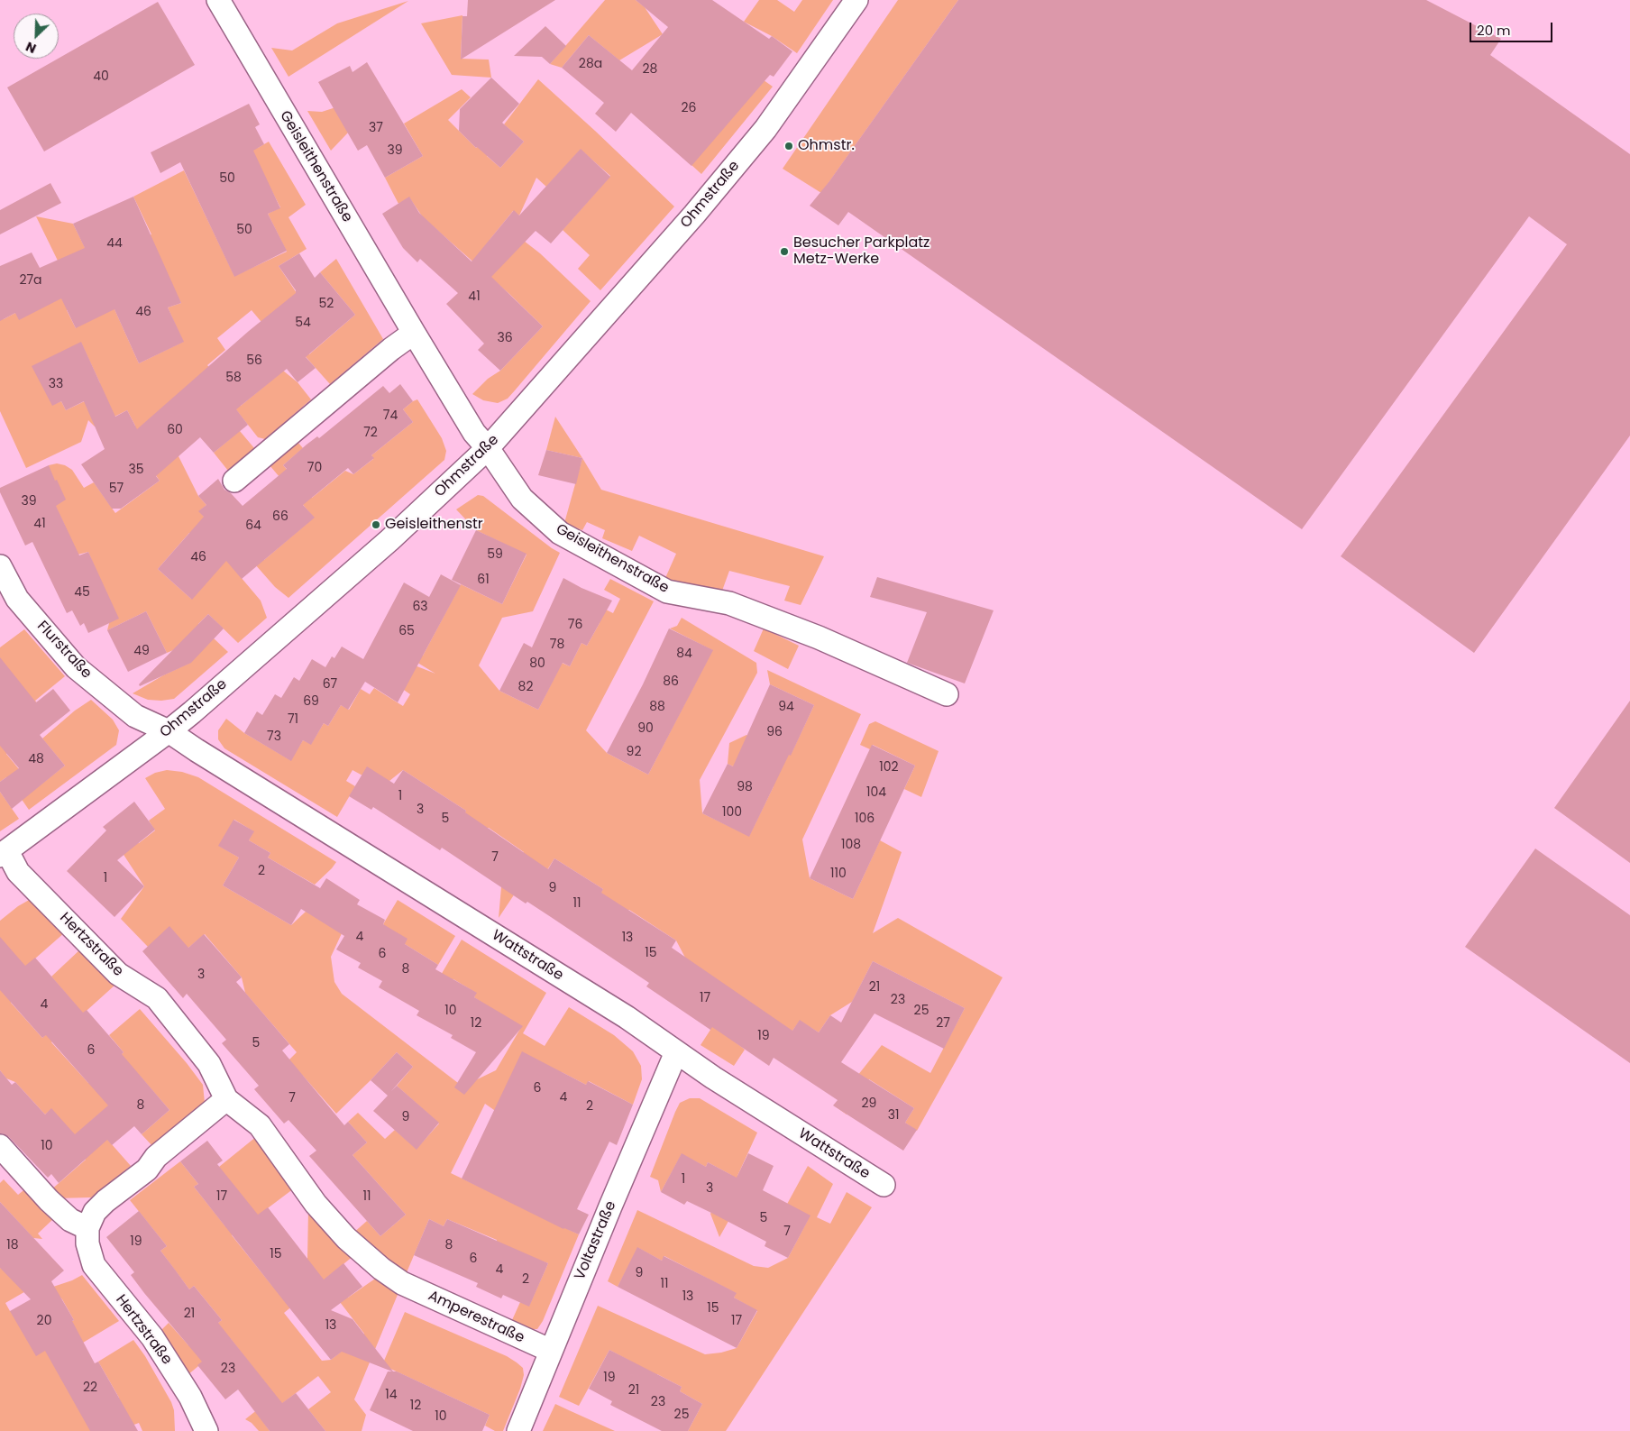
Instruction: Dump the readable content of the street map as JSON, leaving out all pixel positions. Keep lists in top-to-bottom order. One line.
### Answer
{"streets":{"street":["Geisleithenstraße","Ohmstraße","Flurstraße","Hertzstraße","Wattstraße","Voltastraße","Amperestraße"]},"crossings":[["Geisleithenstraße","Ohmstraße"],["Ohmstraße","Flurstraße"],["Ohmstraße","Hertzstraße"],["Ohmstraße","Wattstraße"],["Flurstraße","Wattstraße"],["Hertzstraße","Amperestraße"],["Wattstraße","Voltastraße"],["Voltastraße","Amperestraße"]],"places":["Ohmstr.","Besucher Parkplatz Metz-Werke","Geisleithenstr"],"house_numbers":["28a","28","40","26","37","39","50","50","44","27a","41","52","46","54","36","56","58","33","74","60","72","70","35","57","39","66","41","64","59","46","61","45","63","76","65","78","49","84","80","86","67","82","69","88","94","71","90","96","73","92","48","102","98","104","1","3","100","5","106","108","7","2","110","1","9","11","4","13","15","6","8","3","21","17","23","4","10","25","12","27","19","5","6","6","4","7","29","8","2","31","9","10","1","3","17","11","5","7","19","18","8","15","6","4","9","2","11","13","15","21","20","17","13","23","19","22","21","14","23","12","25","10"],"scale_bar":"20 m","north":"bottom left"}
